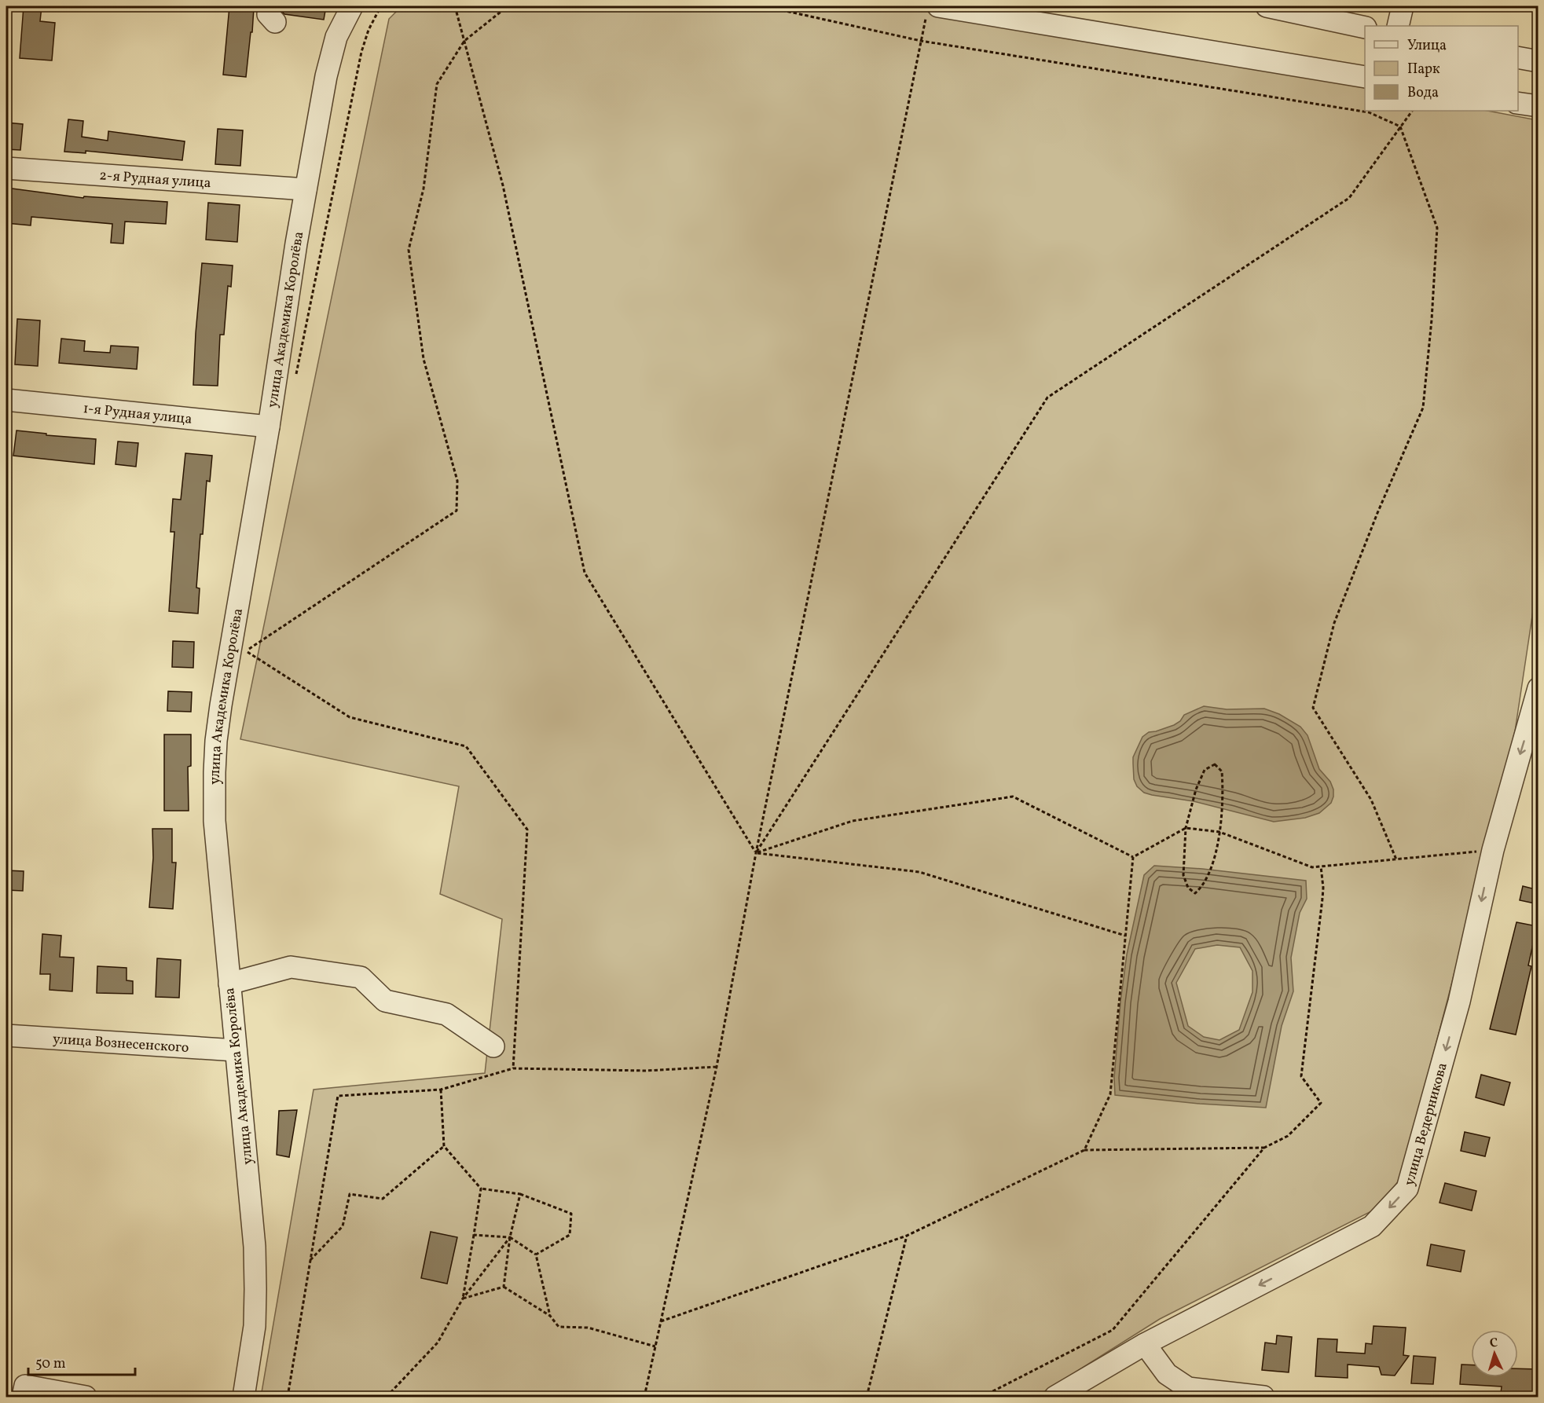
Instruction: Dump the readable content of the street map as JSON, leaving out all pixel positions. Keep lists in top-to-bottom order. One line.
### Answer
{"streets":{"street":["2-я Рудная улица","улица Академика Королёва","1-я Рудная улица","улица Вознесенского","улица Ведерникова"]},"crossings":[["2-я Рудная улица","улица Академика Королёва"],["улица Академика Королёва","1-я Рудная улица"],["улица Академика Королёва","улица Вознесенского"]],"one_way":["улица Ведерникова"],"legend":["Улица","Парк","Вода"],"scale_bar":"50 m","north":"top"}
